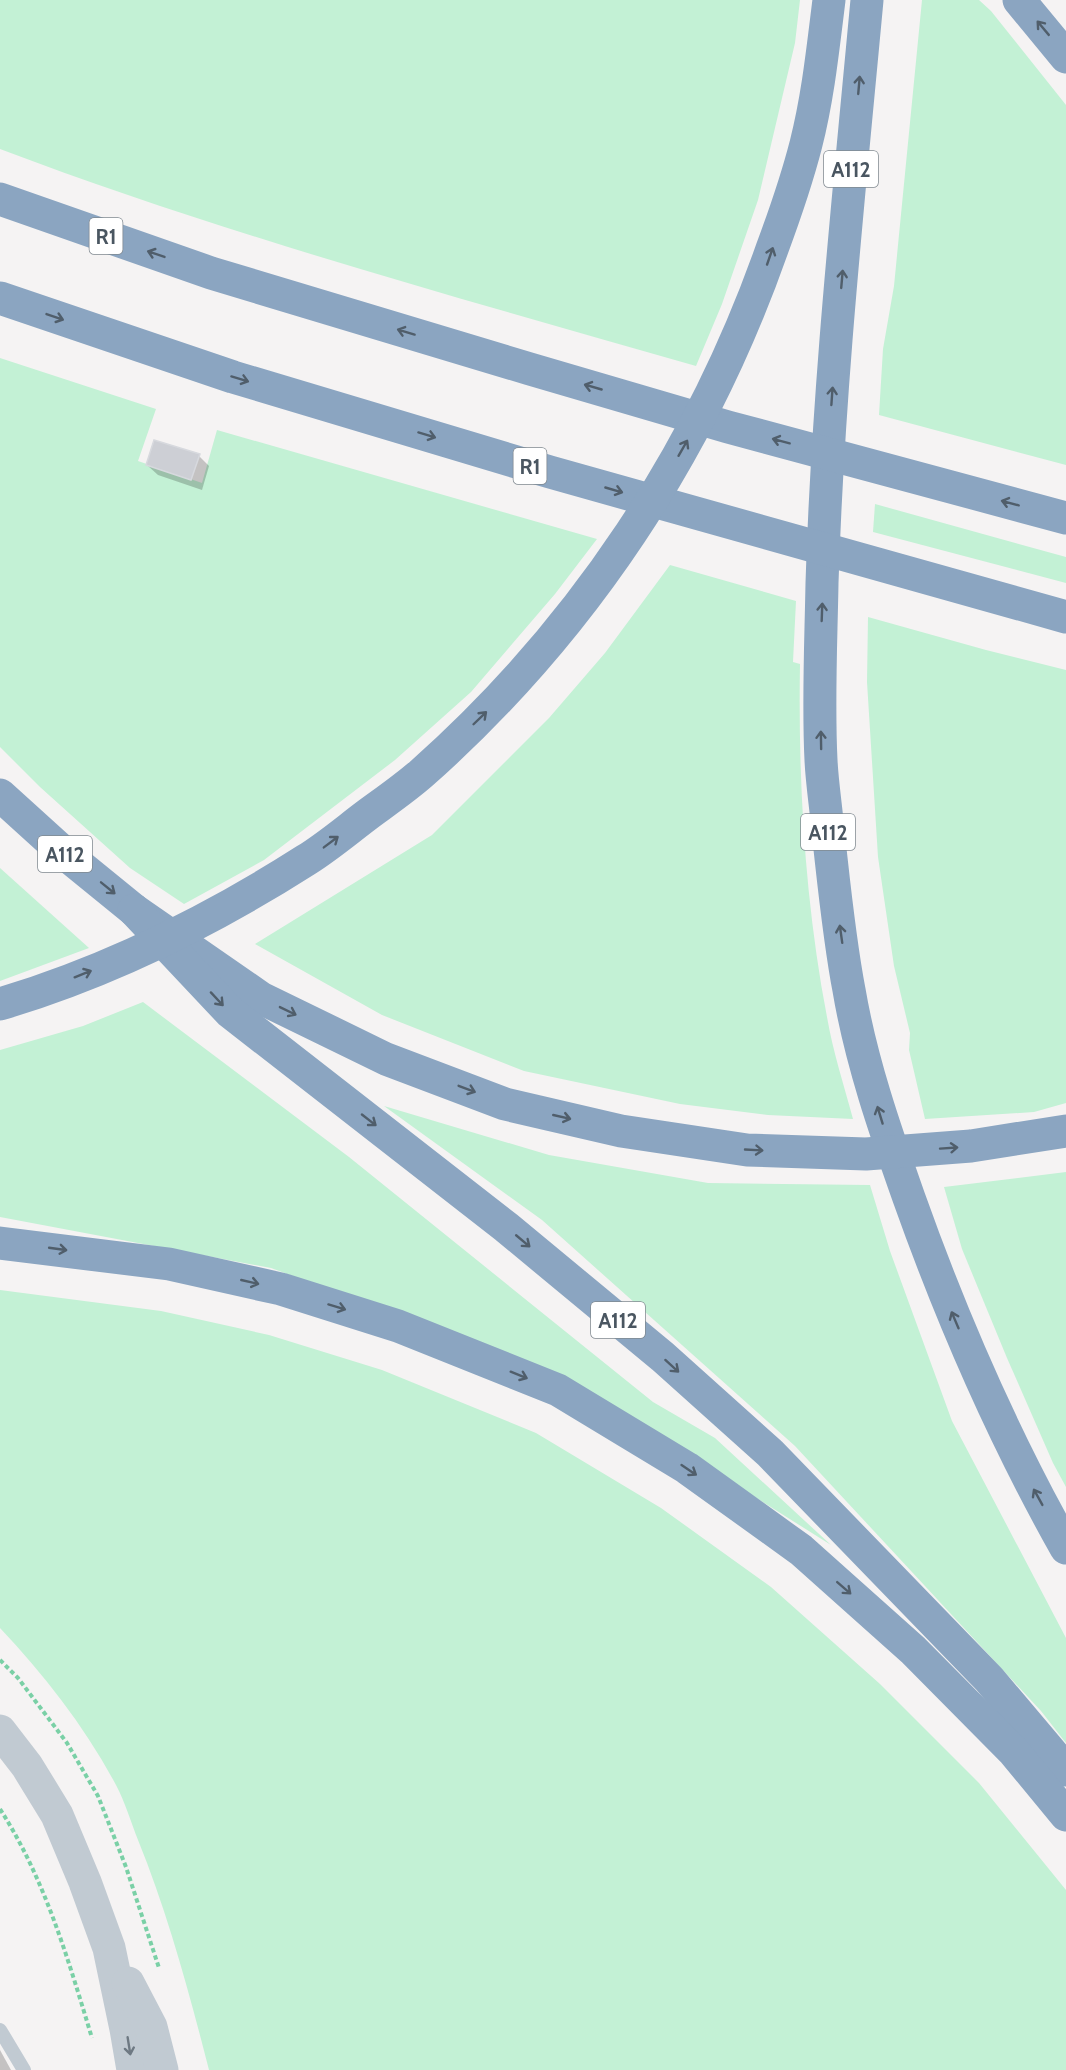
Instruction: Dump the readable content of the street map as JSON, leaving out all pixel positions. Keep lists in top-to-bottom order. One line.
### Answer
{"streets":{"highway":["A112","R1"]}}
